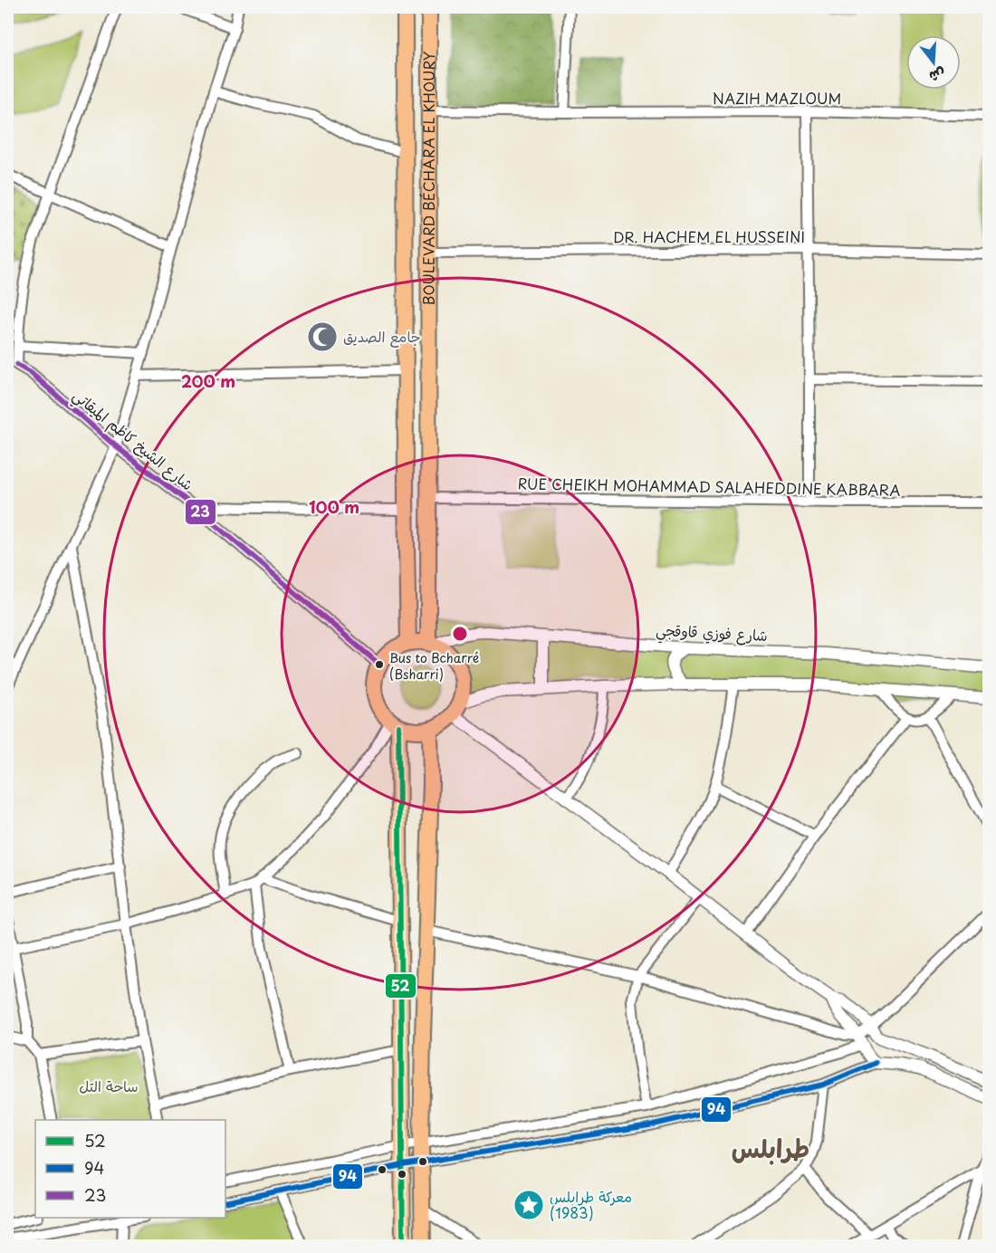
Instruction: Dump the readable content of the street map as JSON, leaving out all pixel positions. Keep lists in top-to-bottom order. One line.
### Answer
{"streets":{"highway":["BOULEVARD BÉCHARA EL KHOURY"],"street":["NAZIH MAZLOUM","DR. HACHEM EL HUSSEINI","شارع الشيخ كاظم الميقاتي","RUE CHEIKH MOHAMMAD SALAHEDDINE KABBARA","شارع فوزي قاوقجي"]},"crossings":[["NAZIH MAZLOUM","BOULEVARD BÉCHARA EL KHOURY"],["BOULEVARD BÉCHARA EL KHOURY","DR. HACHEM EL HUSSEINI"],["BOULEVARD BÉCHARA EL KHOURY","شارع الشيخ كاظم الميقاتي"],["BOULEVARD BÉCHARA EL KHOURY","RUE CHEIKH MOHAMMAD SALAHEDDINE KABBARA"],["BOULEVARD BÉCHARA EL KHOURY","شارع فوزي قاوقجي"],["شارع الشيخ كاظم الميقاتي","شارع فوزي قاوقجي"]],"districts":["طرابلس"],"parks":["ساحة التل"],"places":{"mosque":["جامع الصديق"],"other":["Bus to Bcharré (Bsharri)"],"place":["معركة طرابلس (1983)"]},"lines":["transit line 23","transit line 52","transit line 94"],"legend":["52","94","23"],"north":"bottom","rings":["200 m","100 m"]}
